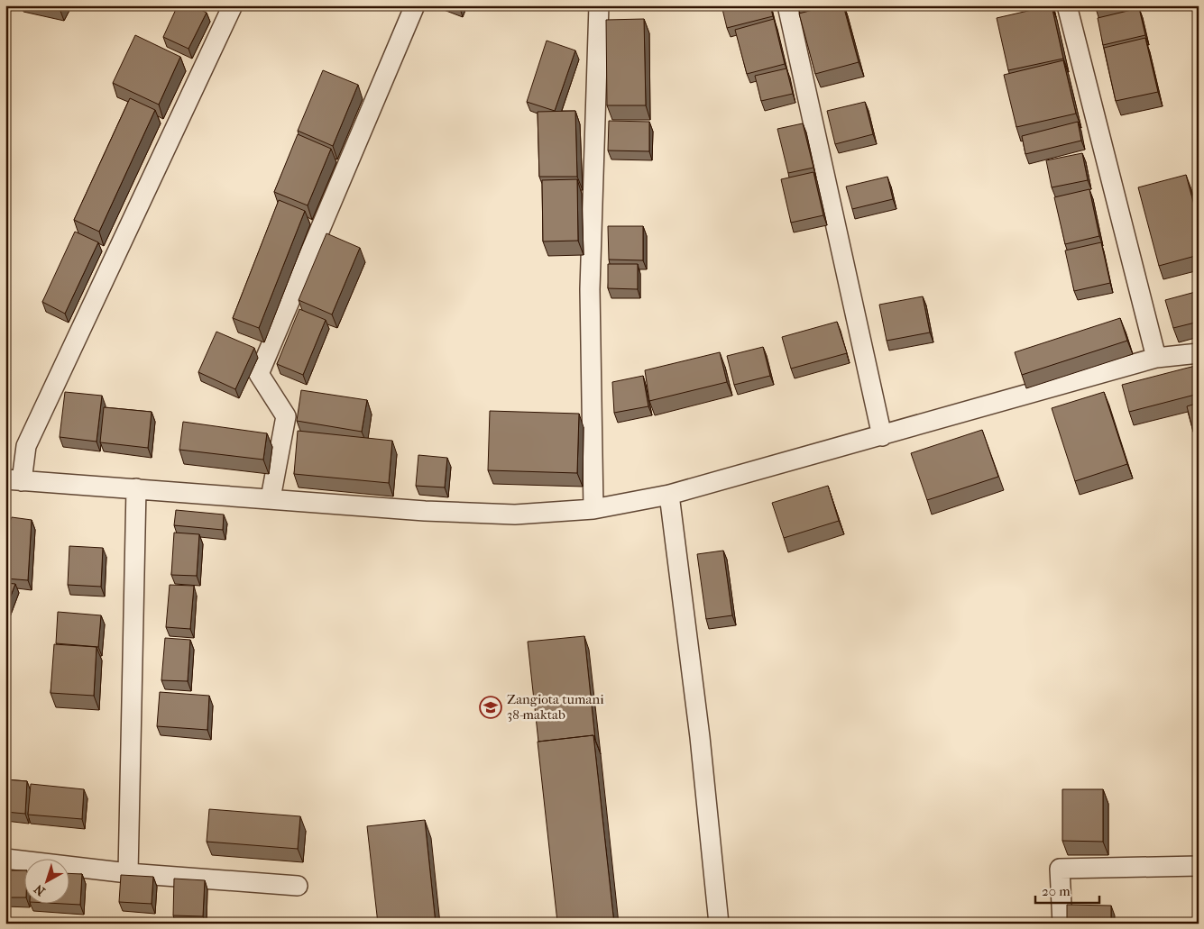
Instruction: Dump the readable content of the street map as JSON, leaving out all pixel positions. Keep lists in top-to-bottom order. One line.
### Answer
{"places":{"school or university":["Zangiota tumani 38-maktab"]},"scale_bar":"20 m","north":"bottom left"}
